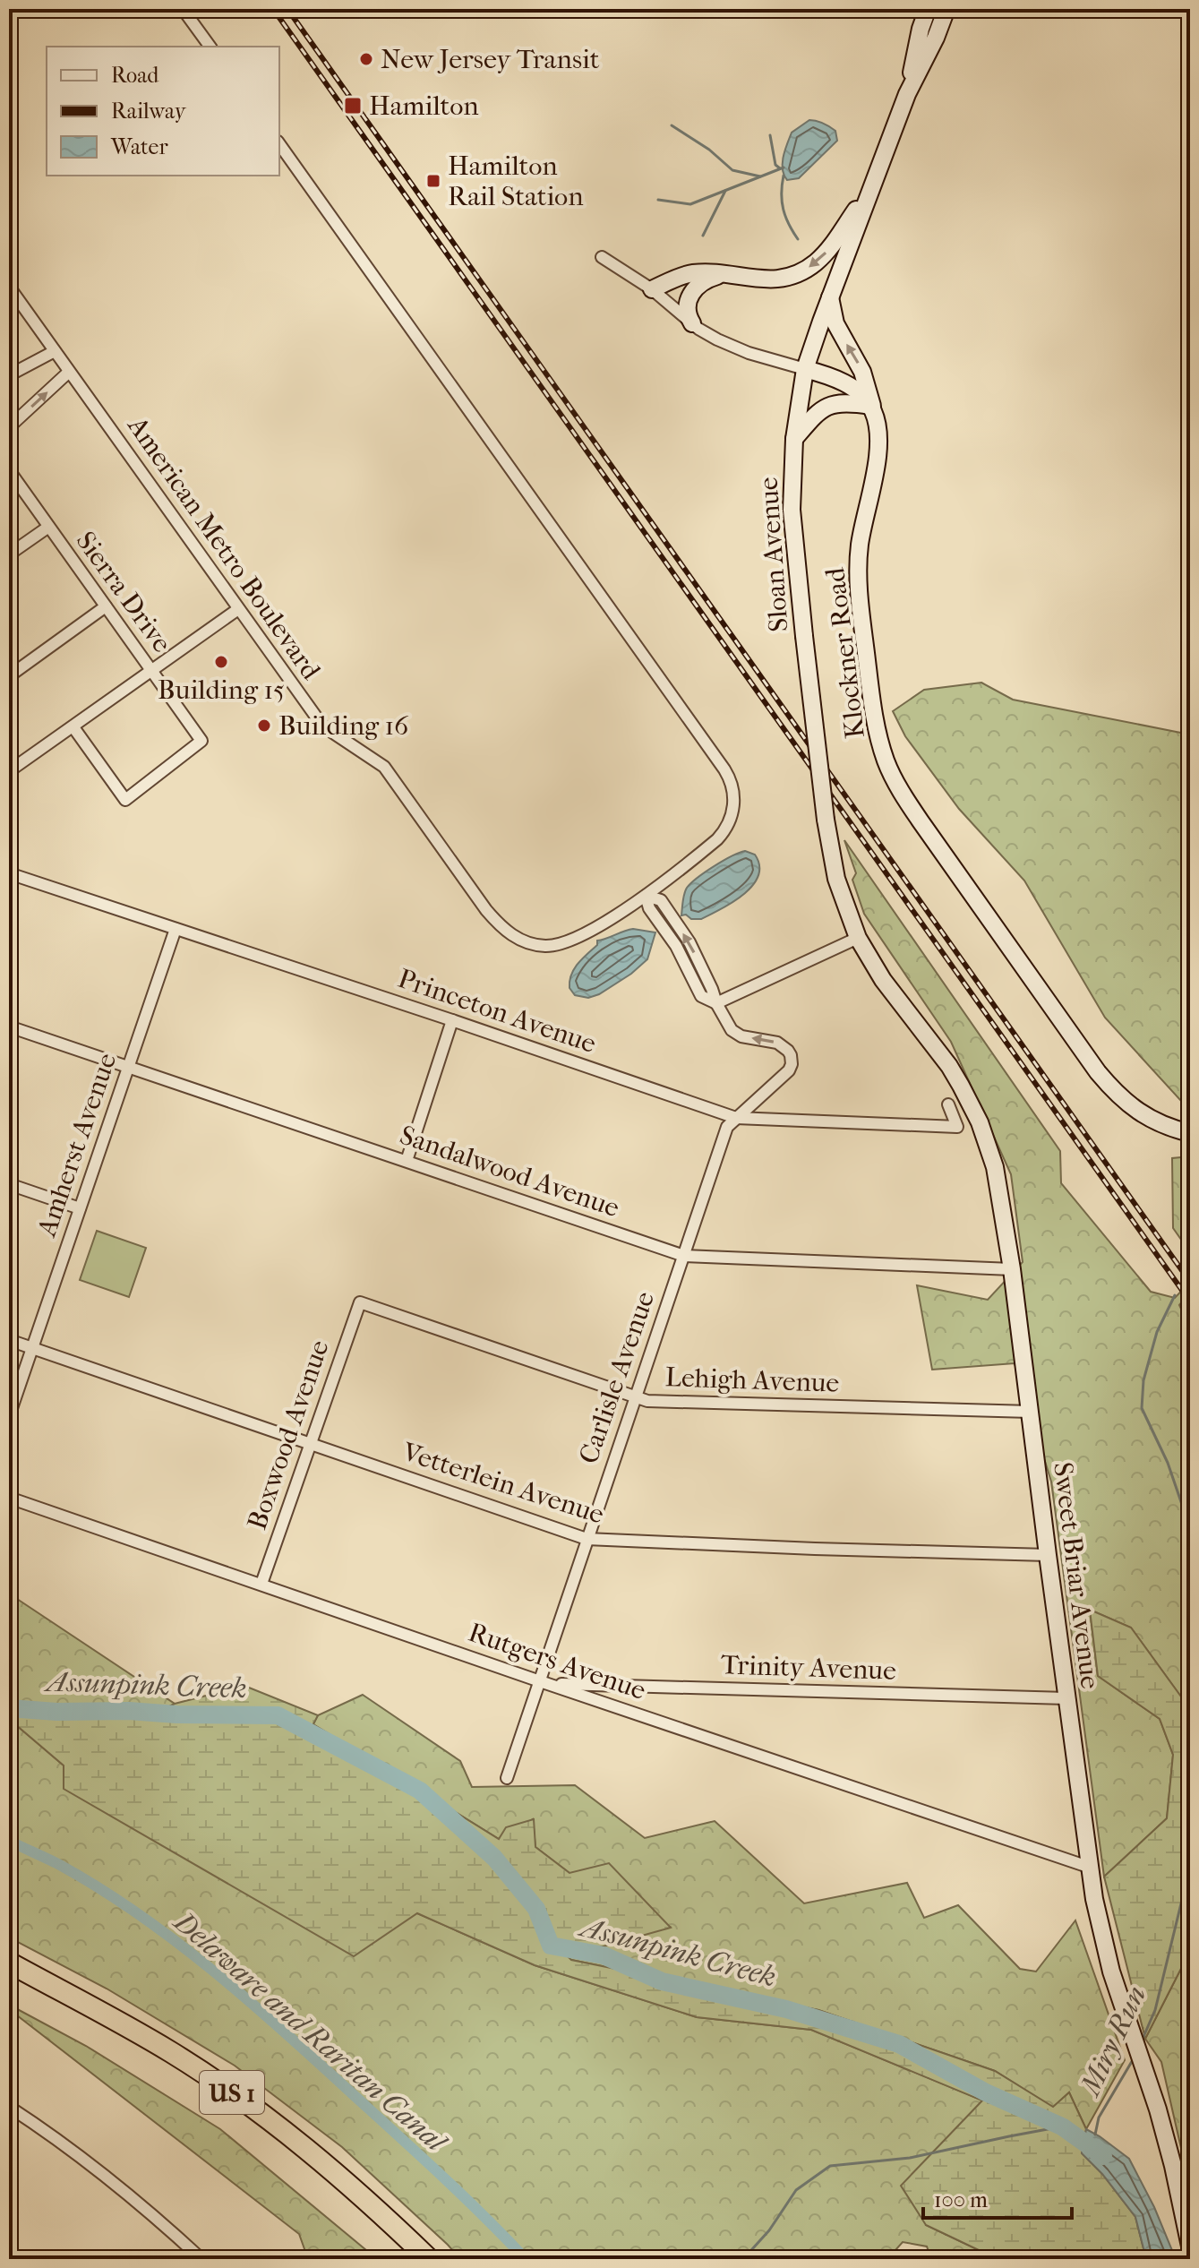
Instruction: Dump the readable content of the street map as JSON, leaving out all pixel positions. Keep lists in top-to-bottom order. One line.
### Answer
{"streets":{"highway":["US 1"],"main road":["Sloan Avenue","Klockner Road","Sweet Briar Avenue"],"street":["American Metro Boulevard","Sierra Drive","Princeton Avenue","Amherst Avenue","Sandalwood Avenue","Carlisle Avenue","Lehigh Avenue","Boxwood Avenue","Vetterlein Avenue","Rutgers Avenue","Trinity Avenue"]},"crossings":[["Sloan Avenue","Klockner Road"],["Sloan Avenue","Sweet Briar Avenue"],["Princeton Avenue","Amherst Avenue"],["Princeton Avenue","Carlisle Avenue"],["Amherst Avenue","Sandalwood Avenue"],["Amherst Avenue","Vetterlein Avenue"],["Sandalwood Avenue","Carlisle Avenue"],["Sandalwood Avenue","Sweet Briar Avenue"],["Carlisle Avenue","Lehigh Avenue"],["Carlisle Avenue","Vetterlein Avenue"],["Carlisle Avenue","Rutgers Avenue"],["Carlisle Avenue","Trinity Avenue"],["Lehigh Avenue","Boxwood Avenue"],["Lehigh Avenue","Sweet Briar Avenue"],["Boxwood Avenue","Vetterlein Avenue"],["Boxwood Avenue","Rutgers Avenue"],["Vetterlein Avenue","Sweet Briar Avenue"],["Sweet Briar Avenue","Rutgers Avenue"],["Sweet Briar Avenue","Trinity Avenue"],["Rutgers Avenue","Trinity Avenue"]],"water":["Assunpink Creek","Delaware and Raritan Canal","Miry Run"],"places":{"other":["New Jersey Transit","Building 15","Building 16"],"transit":["Hamilton","Hamilton Rail Station"]},"legend":["Road","Railway","Water"],"scale_bar":"100 m"}
